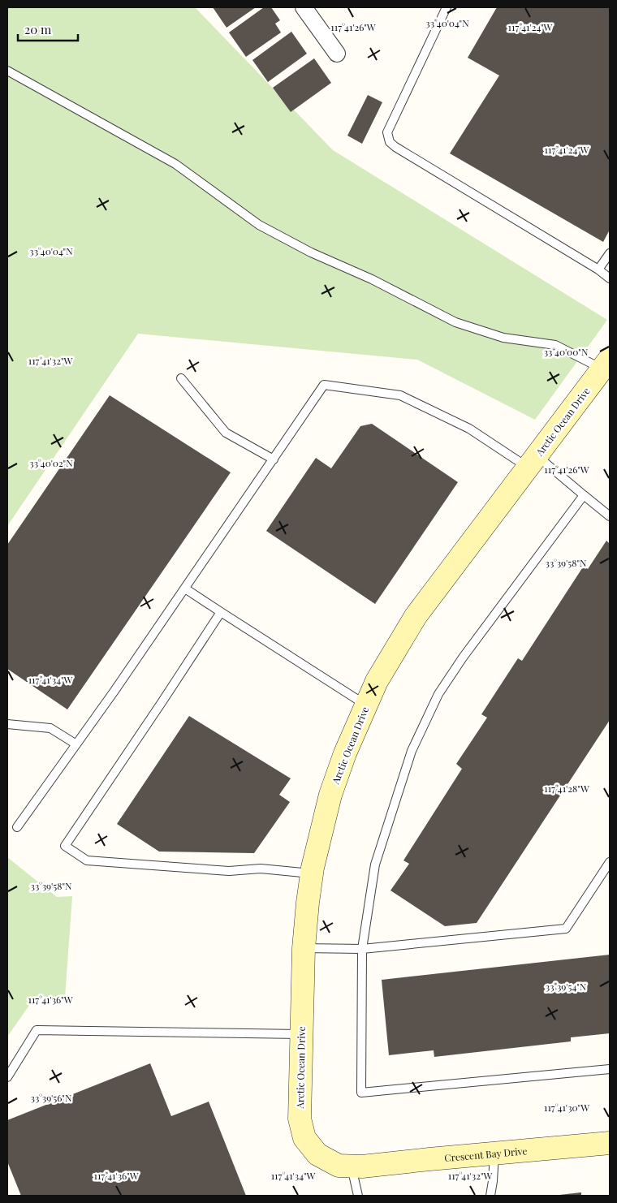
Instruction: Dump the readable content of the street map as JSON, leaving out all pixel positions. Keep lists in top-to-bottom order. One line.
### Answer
{"streets":{"street":["Arctic Ocean Drive","Crescent Bay Drive"]},"crossings":[["Arctic Ocean Drive","Crescent Bay Drive"]],"scale_bar":"20 m","coordinates":["33°40'04\"N","117°41'26\"W","117°41'24\"W","33°40'00\"N","117°41'32\"W","33°40'02\"N","33°39'58\"N","117°41'34\"W","117°41'28\"W","33°39'54\"N","117°41'36\"W","33°39'56\"N","117°41'30\"W"]}
